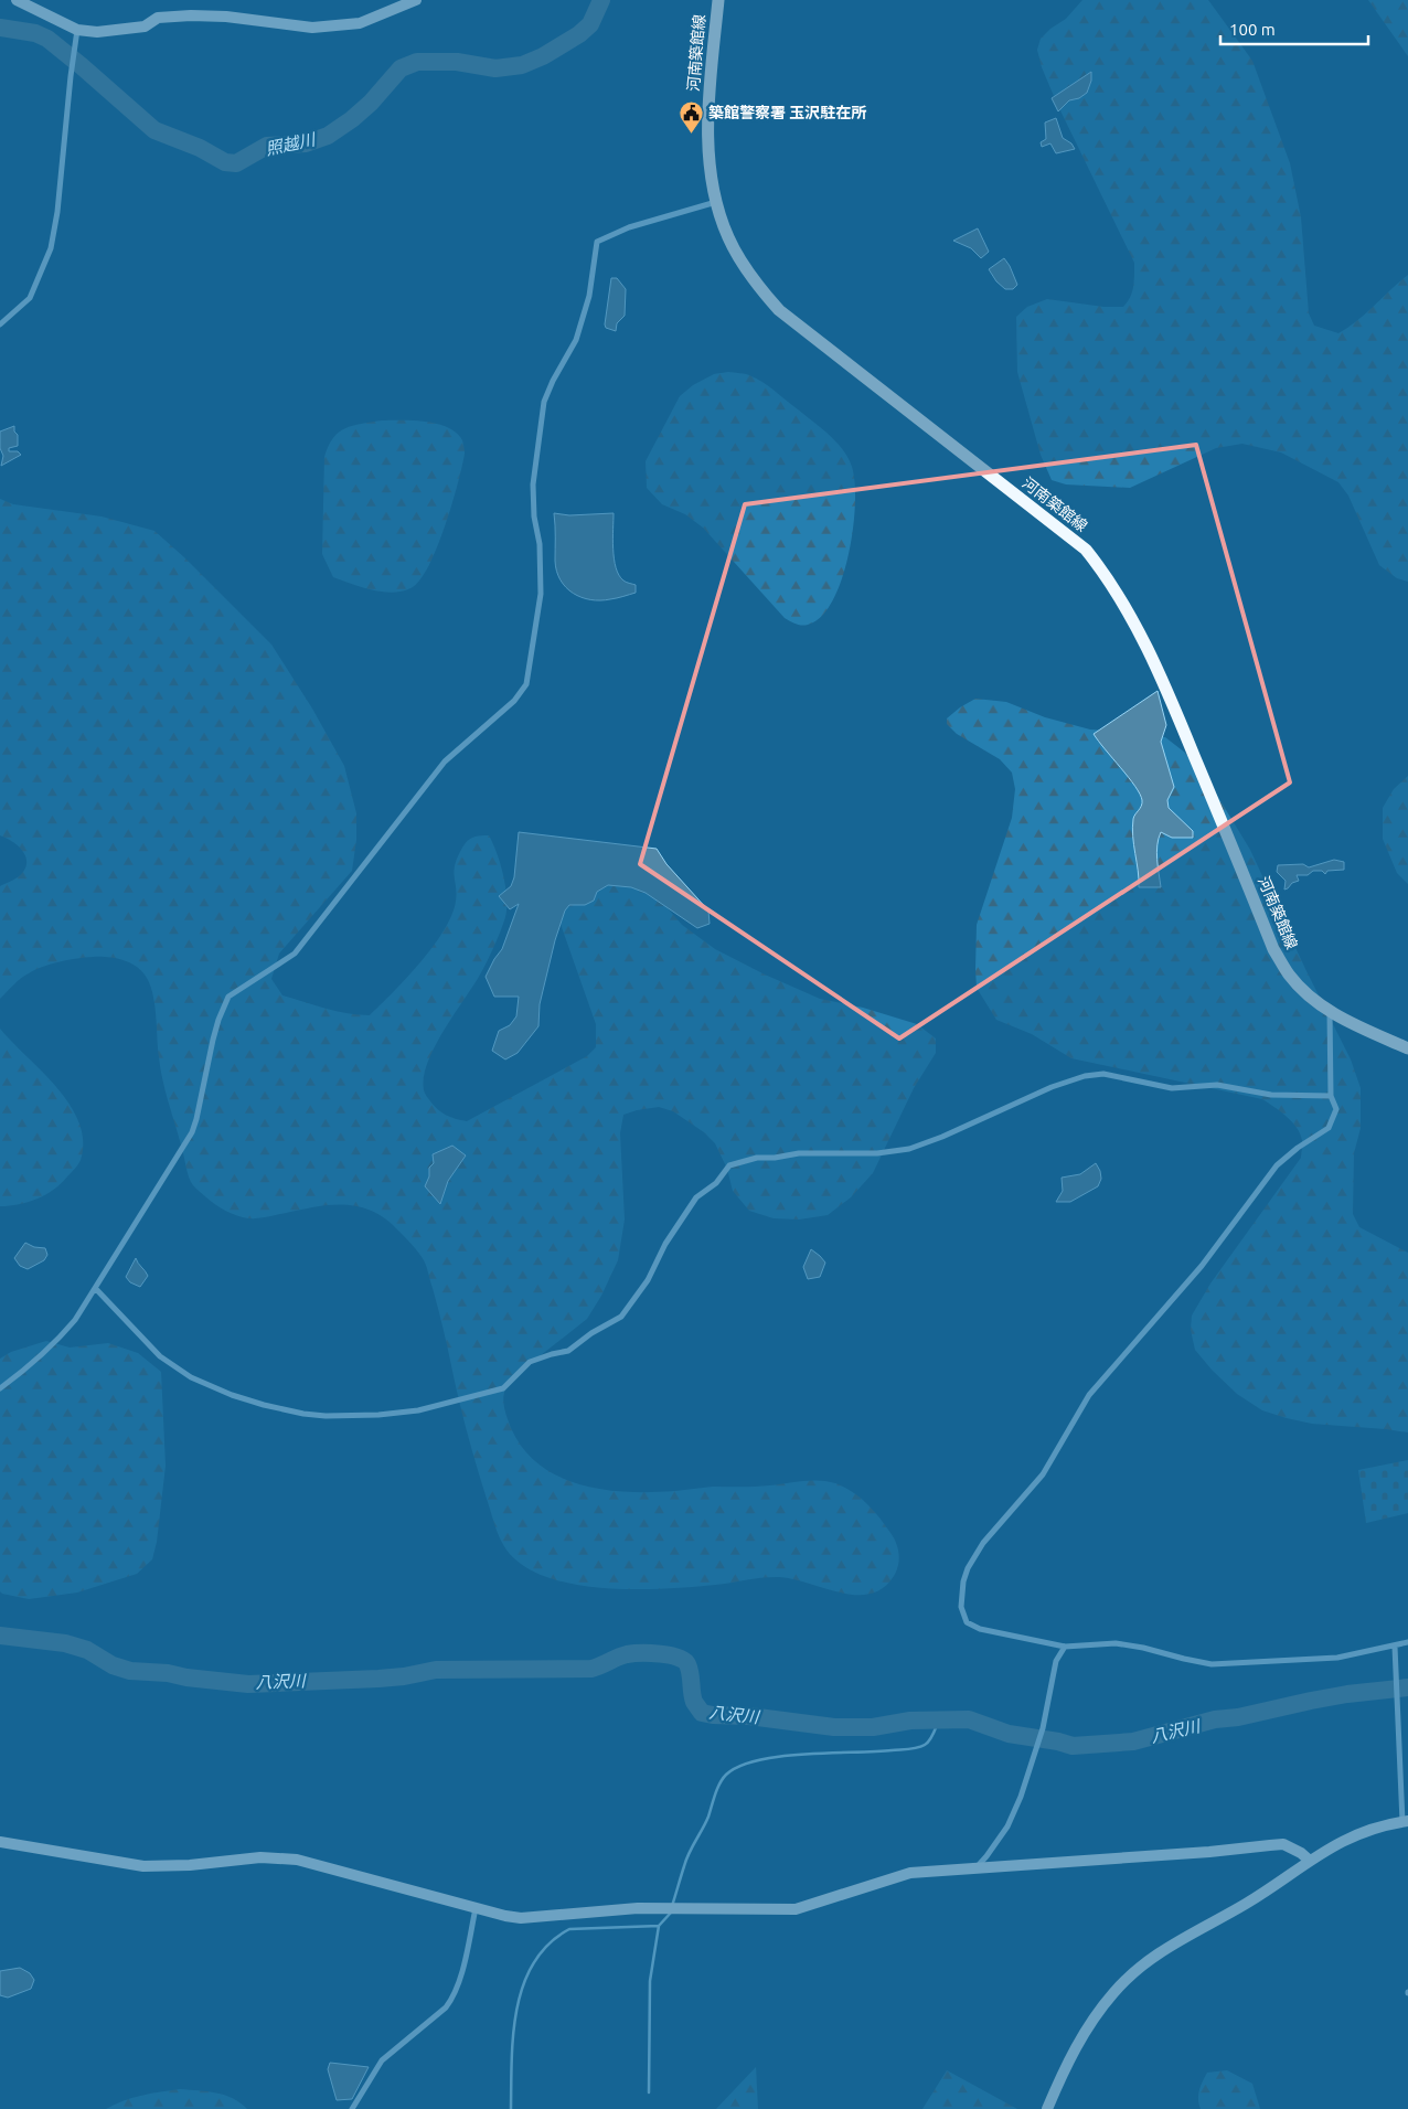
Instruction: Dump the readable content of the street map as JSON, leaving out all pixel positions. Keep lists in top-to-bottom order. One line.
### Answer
{"streets":{"main road":["河南築館線"]},"water":["照越川","八沢川"],"places":{"public building":["築館警察署 玉沢駐在所"]},"scale_bar":"100 m"}
